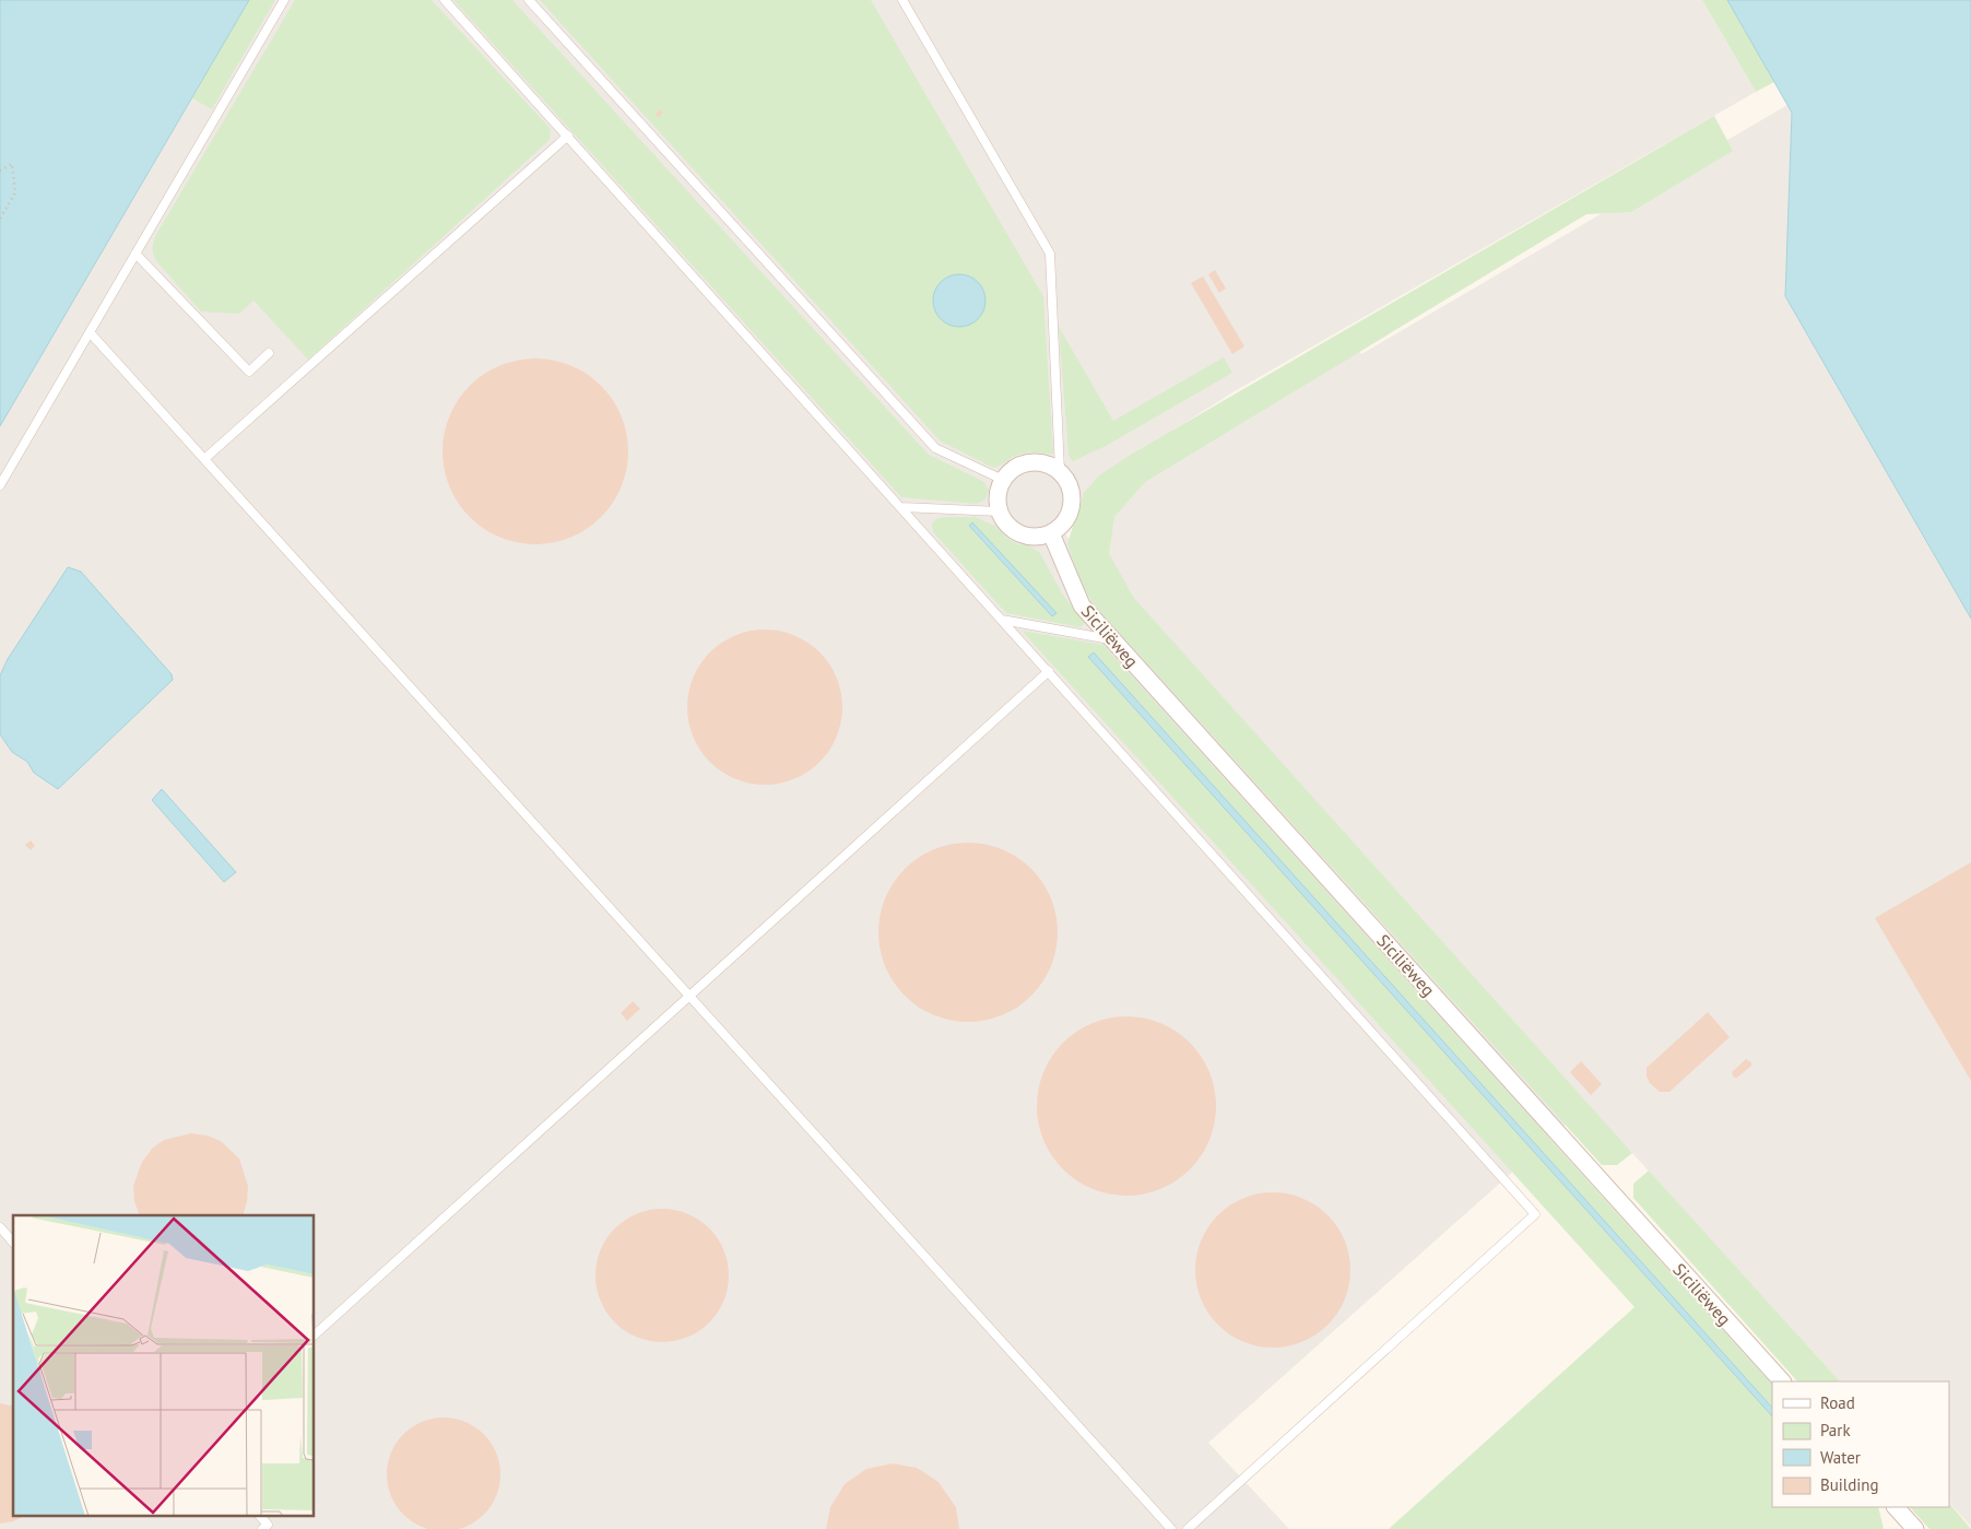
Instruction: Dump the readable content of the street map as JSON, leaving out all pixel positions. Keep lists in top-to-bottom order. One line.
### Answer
{"streets":{"street":["Siciliëweg"]},"legend":["Road","Park","Water","Building"]}
